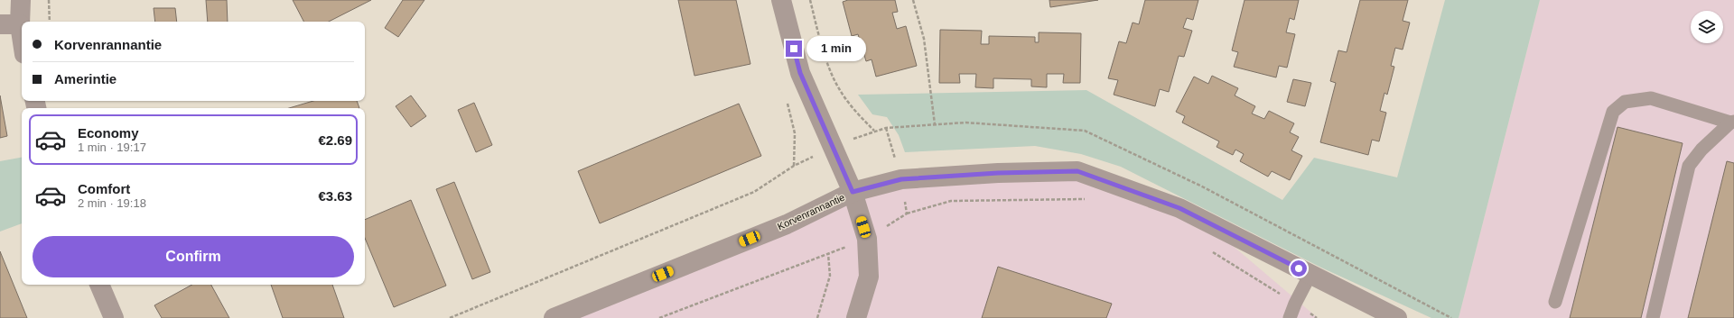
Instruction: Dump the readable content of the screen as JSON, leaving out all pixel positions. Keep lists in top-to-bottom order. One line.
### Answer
{"streets":{"street":["Korvenrannantie"]},"page":{"banner":["Korvenrannantie","Amerintie"],"bubble":"1 min","list":[{"name":"Economy","note":"1 min · 19:17","value":"€2.69"},{"name":"Comfort","note":"2 min · 19:18","value":"€3.63"}],"buttons":"Confirm"}}
